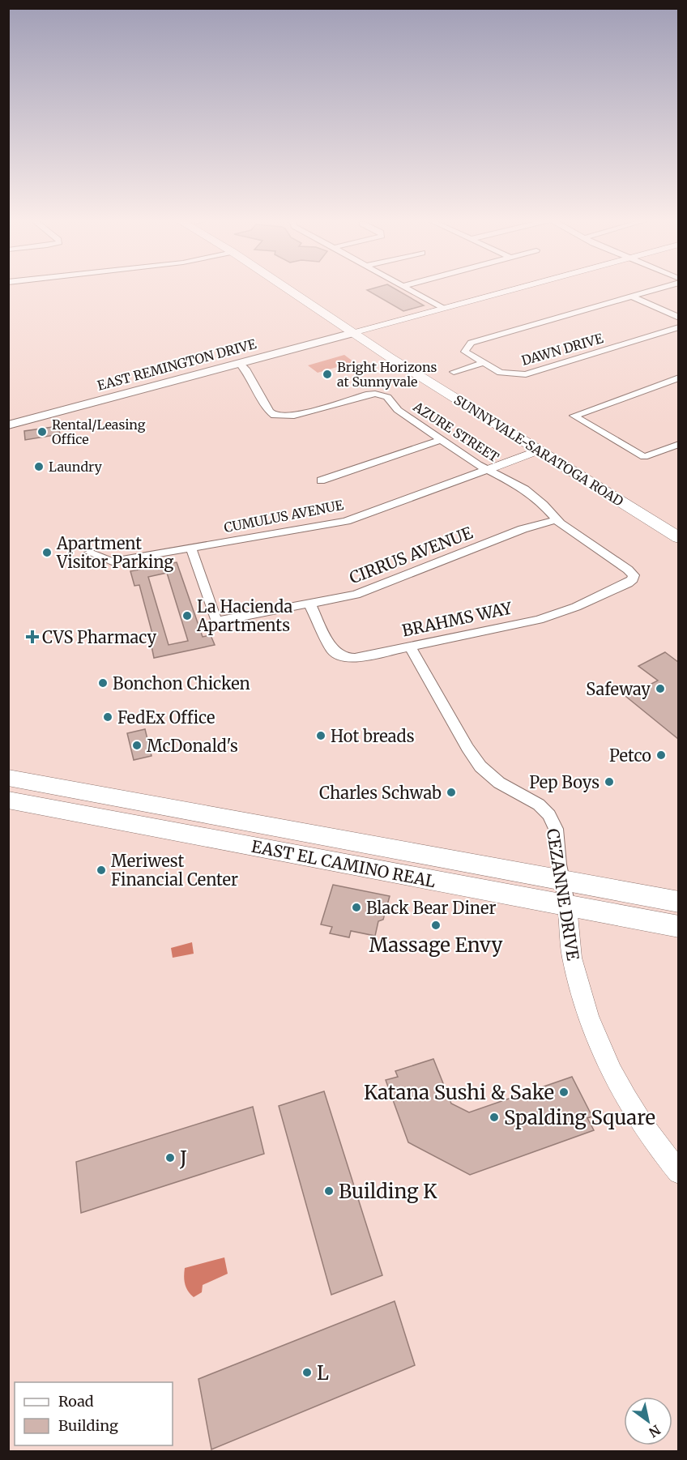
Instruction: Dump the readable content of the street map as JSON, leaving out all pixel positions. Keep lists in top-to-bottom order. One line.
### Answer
{"streets":{"main road":["EAST REMINGTON DRIVE","SUNNYVALE-SARATOGA ROAD","EAST EL CAMINO REAL"],"street":["DAWN DRIVE","AZURE STREET","CUMULUS AVENUE","CIRRUS AVENUE","BRAHMS WAY","CEZANNE DRIVE"]},"crossings":[["EAST REMINGTON DRIVE","AZURE STREET"],["EAST REMINGTON DRIVE","SUNNYVALE-SARATOGA ROAD"],["AZURE STREET","CUMULUS AVENUE"],["AZURE STREET","CIRRUS AVENUE"],["AZURE STREET","BRAHMS WAY"],["SUNNYVALE-SARATOGA ROAD","CUMULUS AVENUE"],["CUMULUS AVENUE","CIRRUS AVENUE"],["CIRRUS AVENUE","BRAHMS WAY"],["BRAHMS WAY","CEZANNE DRIVE"],["EAST EL CAMINO REAL","CEZANNE DRIVE"]],"places":{"other":["Bright Horizons at Sunnyvale","Rental/Leasing Office","Laundry","Apartment Visitor Parking","La Hacienda Apartments","Bonchon Chicken","Safeway","FedEx Office","Hot breads","McDonald's","Petco","Pep Boys","Charles Schwab","Meriwest Financial Center","Black Bear Diner","Massage Envy","Katana Sushi & Sake","Spalding Square","J","Building K","L"],"health":["CVS Pharmacy"]},"legend":["Road","Building"],"north":"bottom right"}
